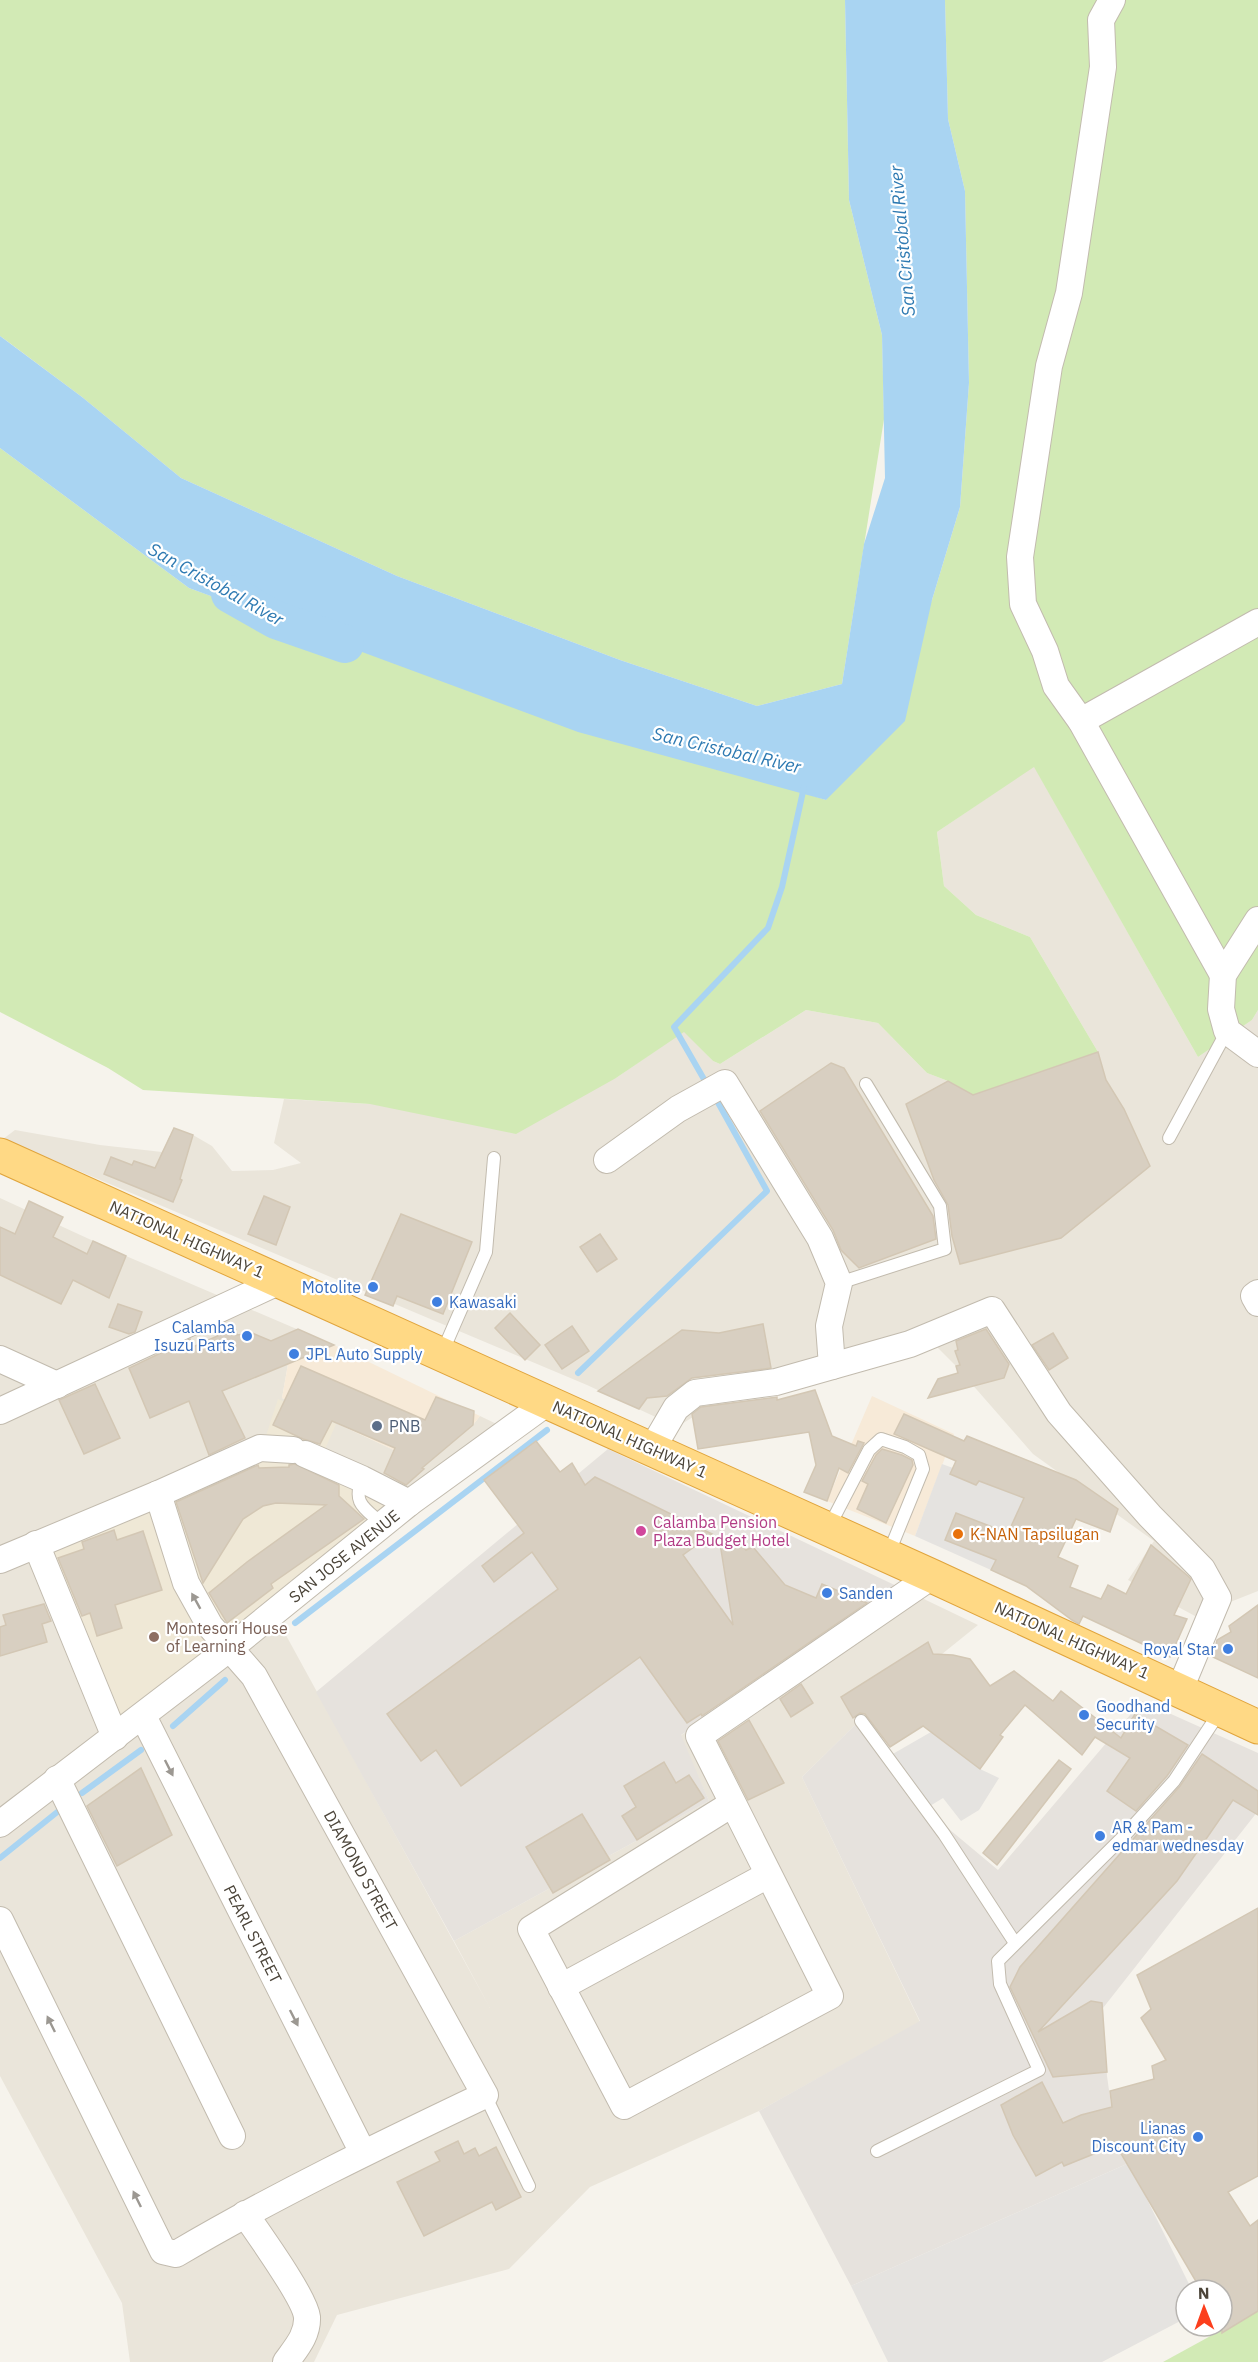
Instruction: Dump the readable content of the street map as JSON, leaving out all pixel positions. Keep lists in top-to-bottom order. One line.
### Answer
{"streets":{"highway":["NATIONAL HIGHWAY 1"],"street":["SAN JOSE AVENUE","DIAMOND STREET","PEARL STREET"]},"crossings":[["NATIONAL HIGHWAY 1","SAN JOSE AVENUE"],["SAN JOSE AVENUE","DIAMOND STREET"],["SAN JOSE AVENUE","PEARL STREET"]],"water":["San Cristobal River"],"places":["Motolite","Kawasaki","Calamba Isuzu Parts","JPL Auto Supply","PNB","Calamba Pension Plaza Budget Hotel","K-NAN Tapsilugan","Sanden","Montesori House of Learning","Royal Star","Goodhand Security","AR & Pam - edmar wednesday","Lianas Discount City"],"north":"top"}
